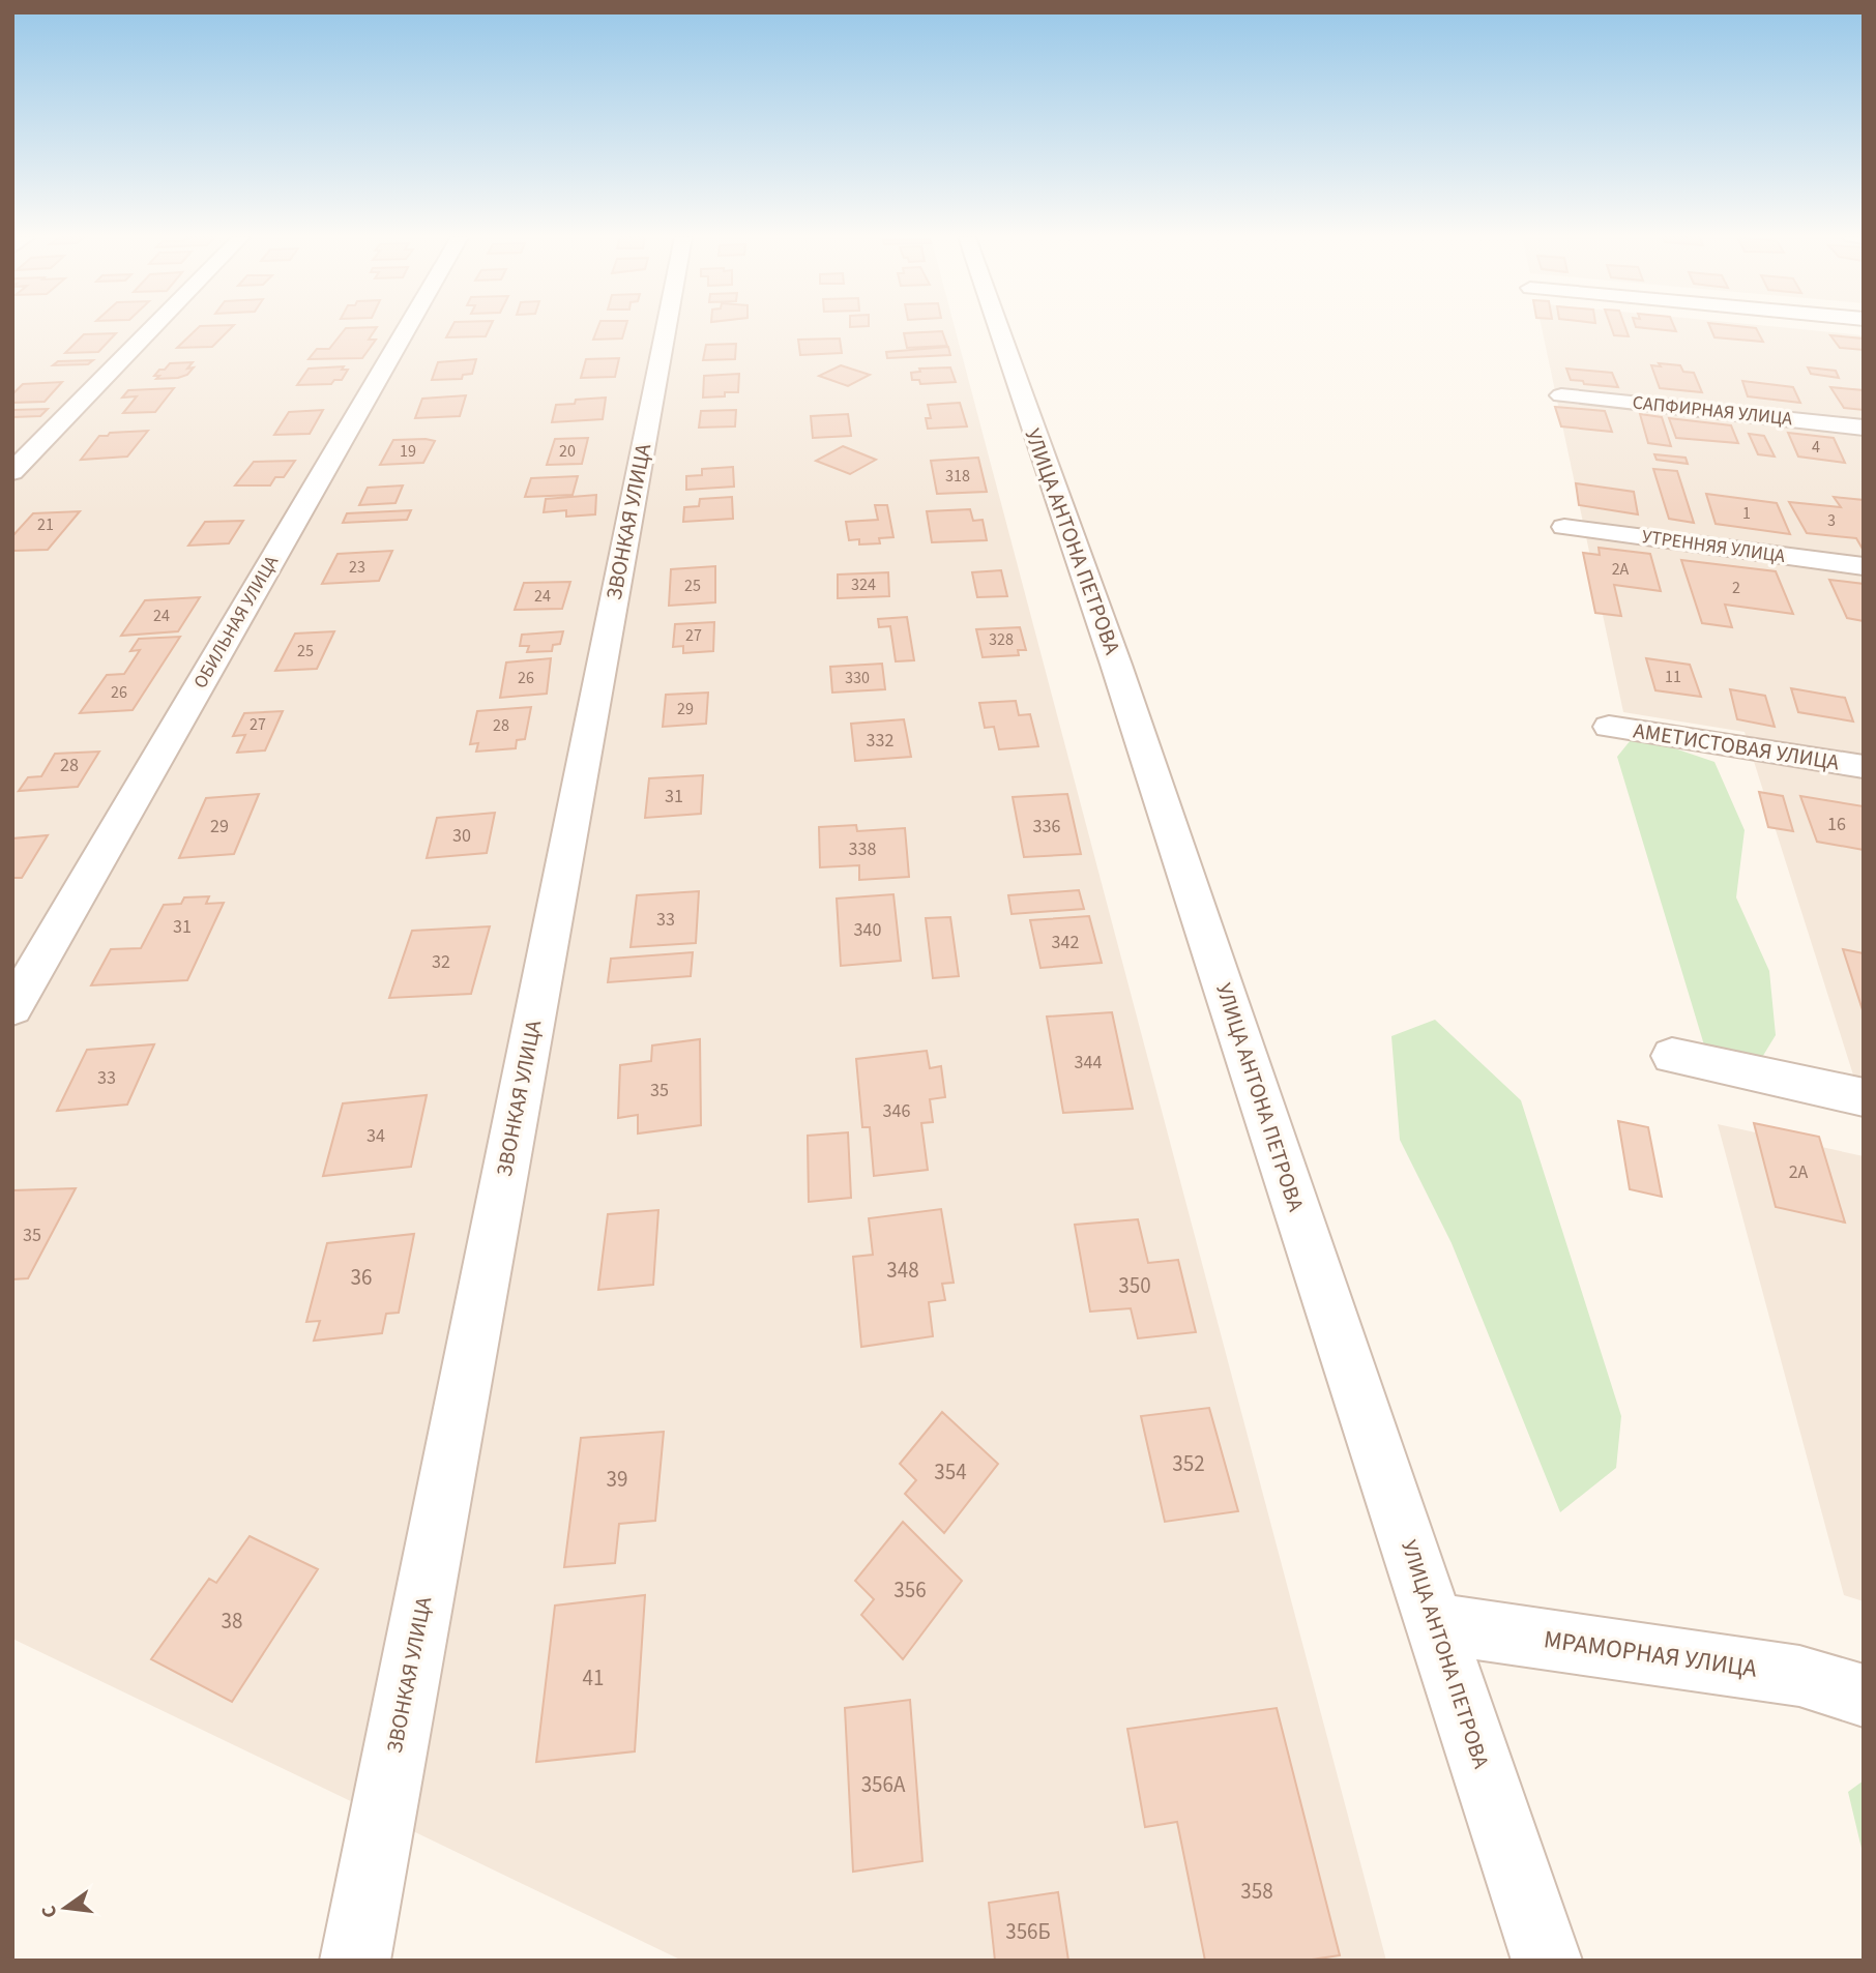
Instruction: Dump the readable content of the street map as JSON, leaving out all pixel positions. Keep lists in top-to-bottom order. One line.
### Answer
{"streets":{"street":["САПФИРНАЯ УЛИЦА","ЗВОНКАЯ УЛИЦА","УЛИЦА АНТОНА ПЕТРОВА","УТРЕННЯЯ УЛИЦА","ОБИЛЬНАЯ УЛИЦА","АМЕТИСТОВАЯ УЛИЦА","МРАМОРНАЯ УЛИЦА"]},"crossings":[["УЛИЦА АНТОНА ПЕТРОВА","МРАМОРНАЯ УЛИЦА"]],"house_numbers":["4","19","20","318","1","3","21","23","2А","324","25","2","24","24","27","328","25","11","26","330","26","29","27","28","332","28","31","16","29","336","30","338","33","31","340","342","32","344","33","35","346","34","2А","35","348","36","350","352","354","39","356","38","41","356А","358","356Б"],"north":"left"}
